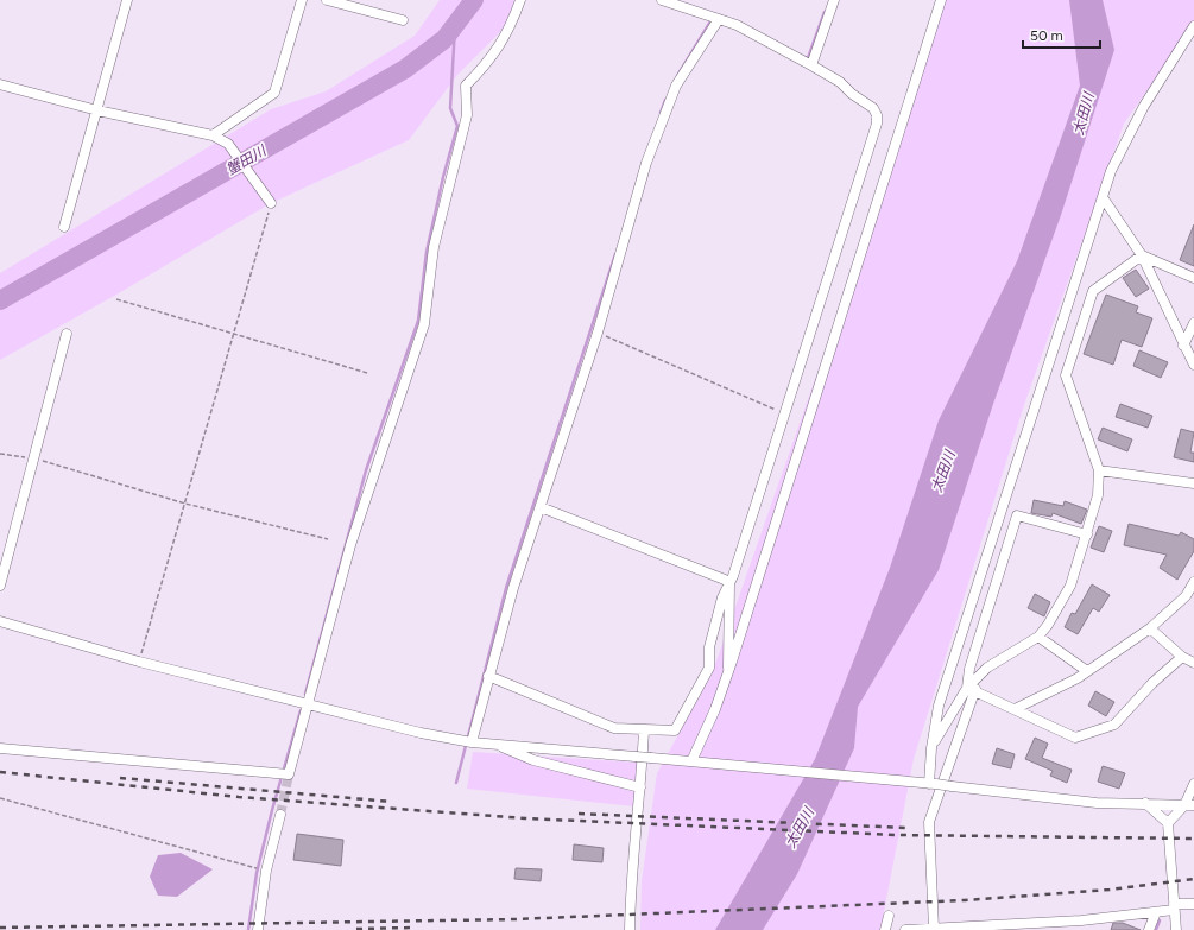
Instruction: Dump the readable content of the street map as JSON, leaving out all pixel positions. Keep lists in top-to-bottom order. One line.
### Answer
{"water":["太田川","蟹田川"],"scale_bar":"50 m"}
